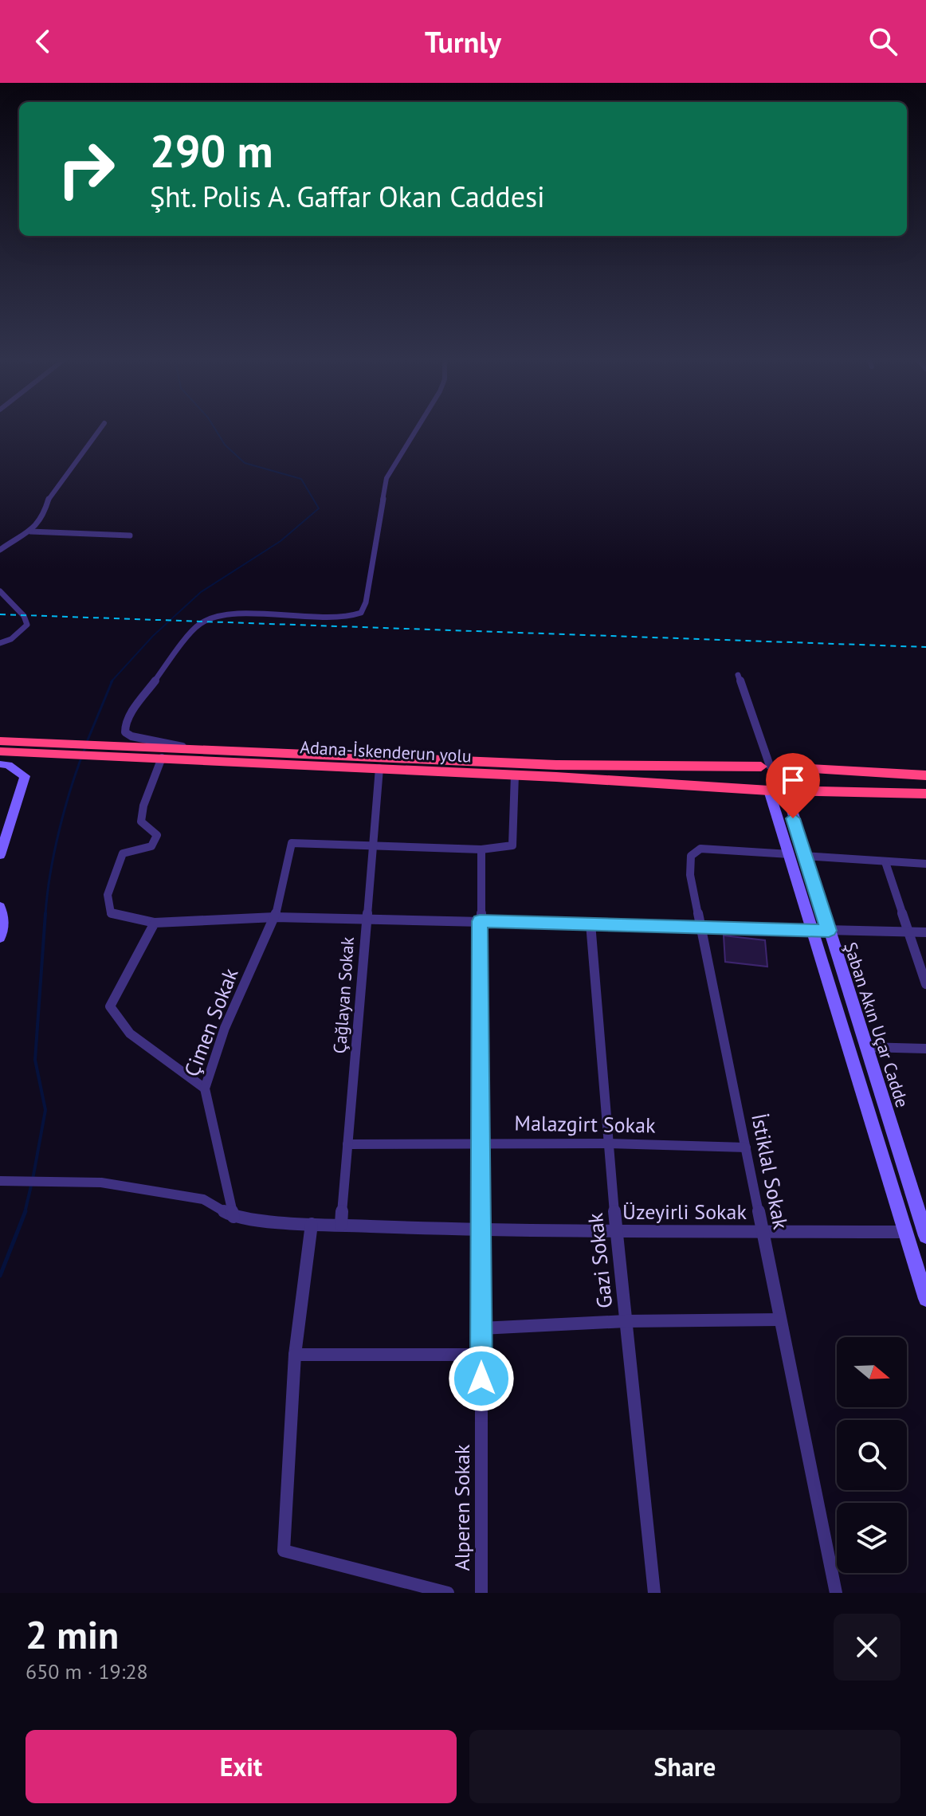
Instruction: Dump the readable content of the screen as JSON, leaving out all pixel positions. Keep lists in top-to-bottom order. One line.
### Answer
{"streets":{"highway":["Adana-İskenderun yolu"],"main road":["Şaban Akın Uçar Cadde"],"street":["Çağlayan Sokak","Çimen Sokak","Malazgirt Sokak","İstiklal Sokak","Üzeyirli Sokak","Gazi Sokak","Alperen Sokak"]},"crossings":[["Adana-İskenderun yolu","Çağlayan Sokak"],["Adana-İskenderun yolu","Şaban Akın Uçar Cadde"],["Çağlayan Sokak","Çimen Sokak"],["Çağlayan Sokak","Malazgirt Sokak"],["Çağlayan Sokak","Üzeyirli Sokak"],["Malazgirt Sokak","İstiklal Sokak"],["Malazgirt Sokak","Gazi Sokak"],["Malazgirt Sokak","Alperen Sokak"],["İstiklal Sokak","Üzeyirli Sokak"],["Üzeyirli Sokak","Gazi Sokak"],["Üzeyirli Sokak","Alperen Sokak"]],"north":"right","page":{"header":"Turnly","turn":["290 m","Şht. Polis A. Gaffar Okan Caddesi"],"heading":["2 min","650 m · 19:28"],"buttons":["Exit","Share"]}}
